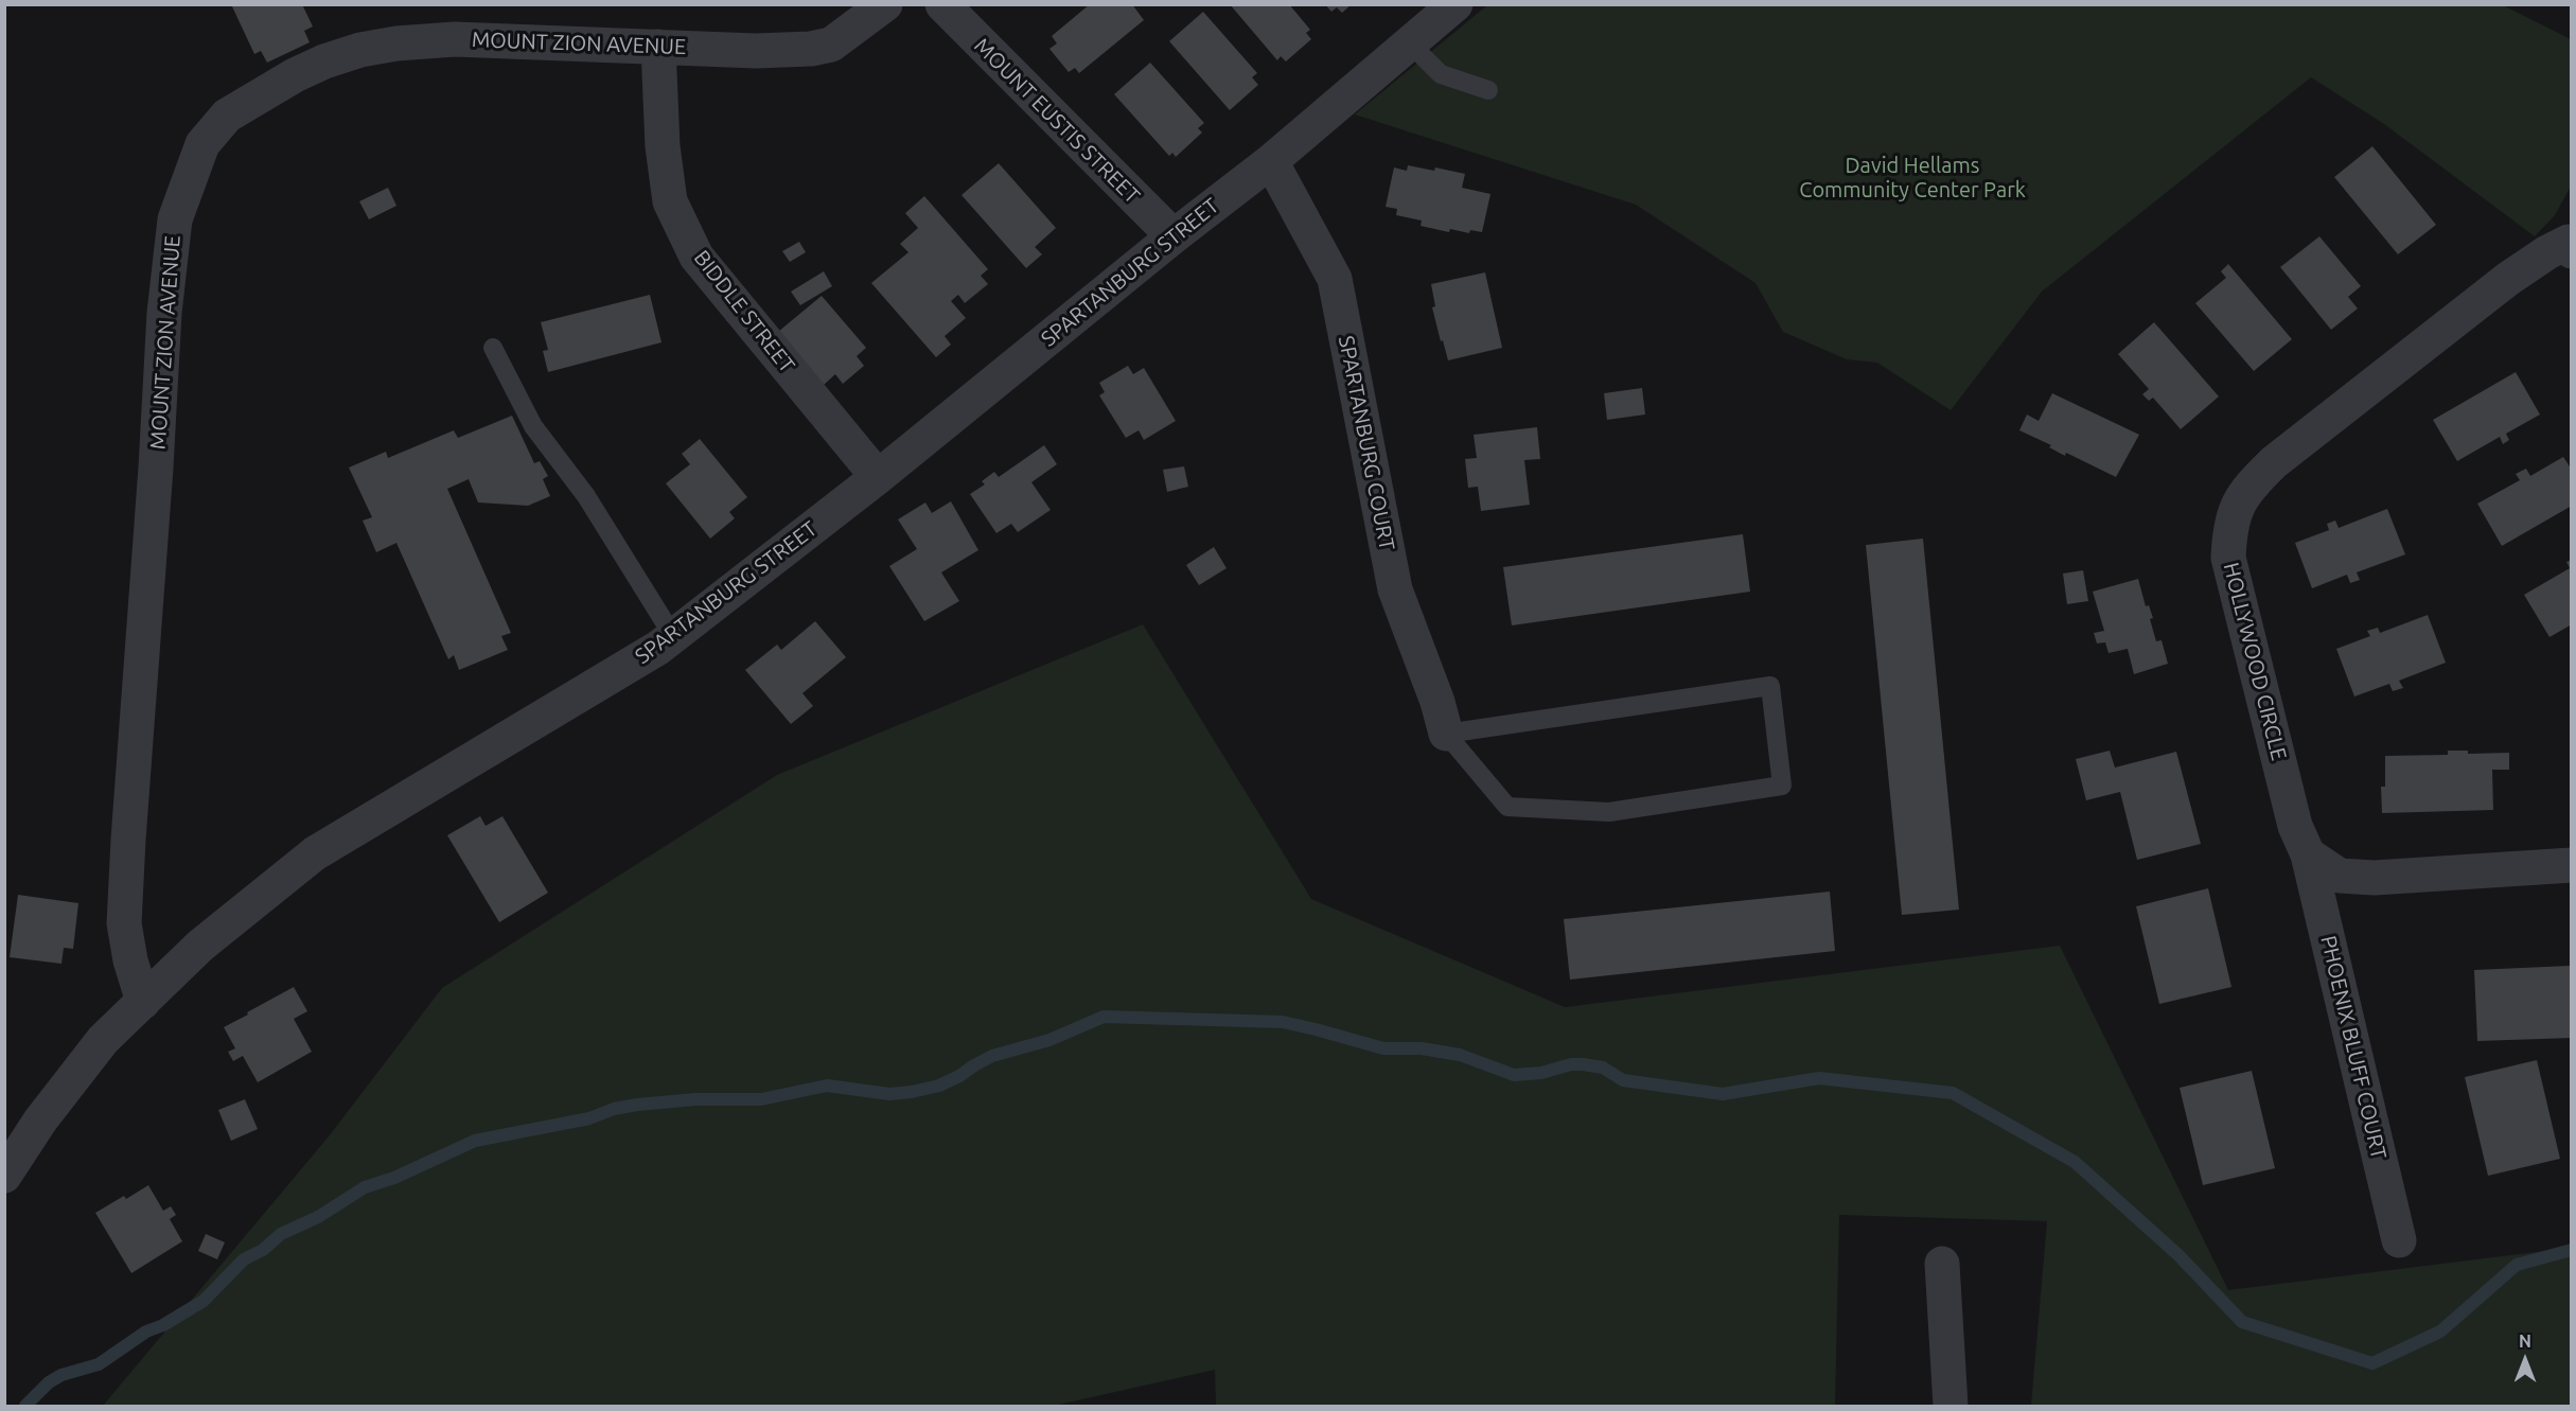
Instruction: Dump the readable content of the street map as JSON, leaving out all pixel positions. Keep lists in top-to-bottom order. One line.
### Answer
{"streets":{"street":["MOUNT ZION AVENUE","MOUNT EUSTIS STREET","SPARTANBURG STREET","BIDDLE STREET","SPARTANBURG COURT","HOLLYWOOD CIRCLE","PHOENIX BLUFF COURT"]},"crossings":[["MOUNT ZION AVENUE","SPARTANBURG STREET"],["MOUNT ZION AVENUE","BIDDLE STREET"],["MOUNT EUSTIS STREET","SPARTANBURG STREET"],["SPARTANBURG STREET","BIDDLE STREET"],["SPARTANBURG STREET","SPARTANBURG COURT"],["HOLLYWOOD CIRCLE","PHOENIX BLUFF COURT"]],"parks":["David Hellams Community Center Park"],"north":"top"}
